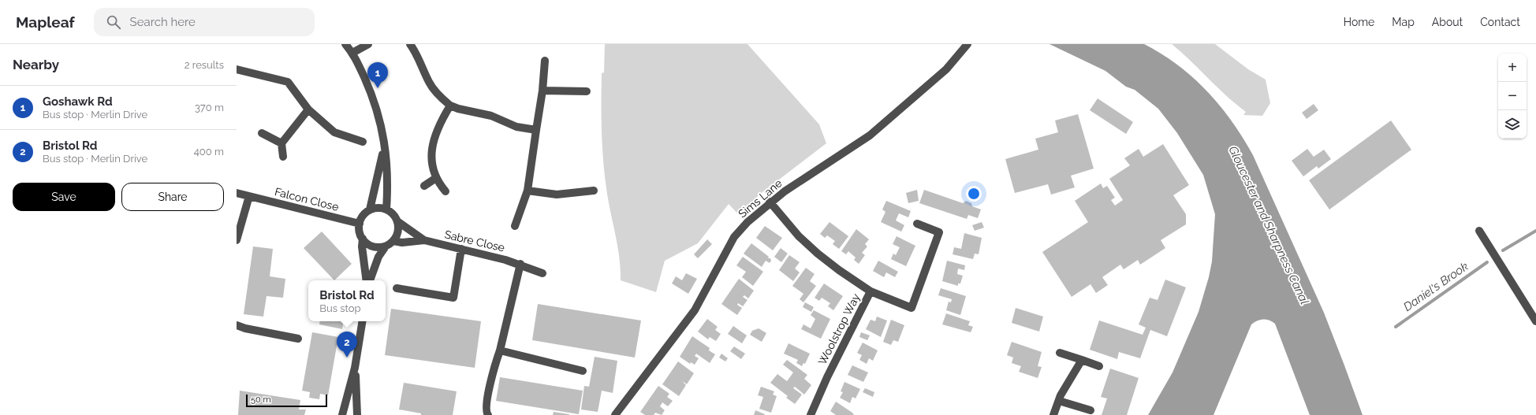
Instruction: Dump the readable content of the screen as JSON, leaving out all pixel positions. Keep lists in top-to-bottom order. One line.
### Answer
{"streets":{"street":["Sims Lane","Falcon Close","Sabre Close","Woolstrop Way"]},"crossings":[["Sims Lane","Woolstrop Way"],["Falcon Close","Sabre Close"]],"water":["Gloucester and Sharpness Canal","Daniel's Brook"],"scale_bar":"50 m","page":{"header":"Mapleaf","search":"Search here","nav":["Home","Map","About","Contact"],"heading":["Nearby","2 results"],"map_buttons":["+","−"],"pins":["1","2"],"list":[{"mark":"1","name":"Goshawk Rd","note":"Bus stop · Merlin Drive","value":"370 m"},{"mark":"2","name":"Bristol Rd","note":"Bus stop · Merlin Drive","value":"400 m"}],"buttons":["Save","Share"],"popup":["Bristol Rd","Bus stop"],"scale":"50 m"}}
